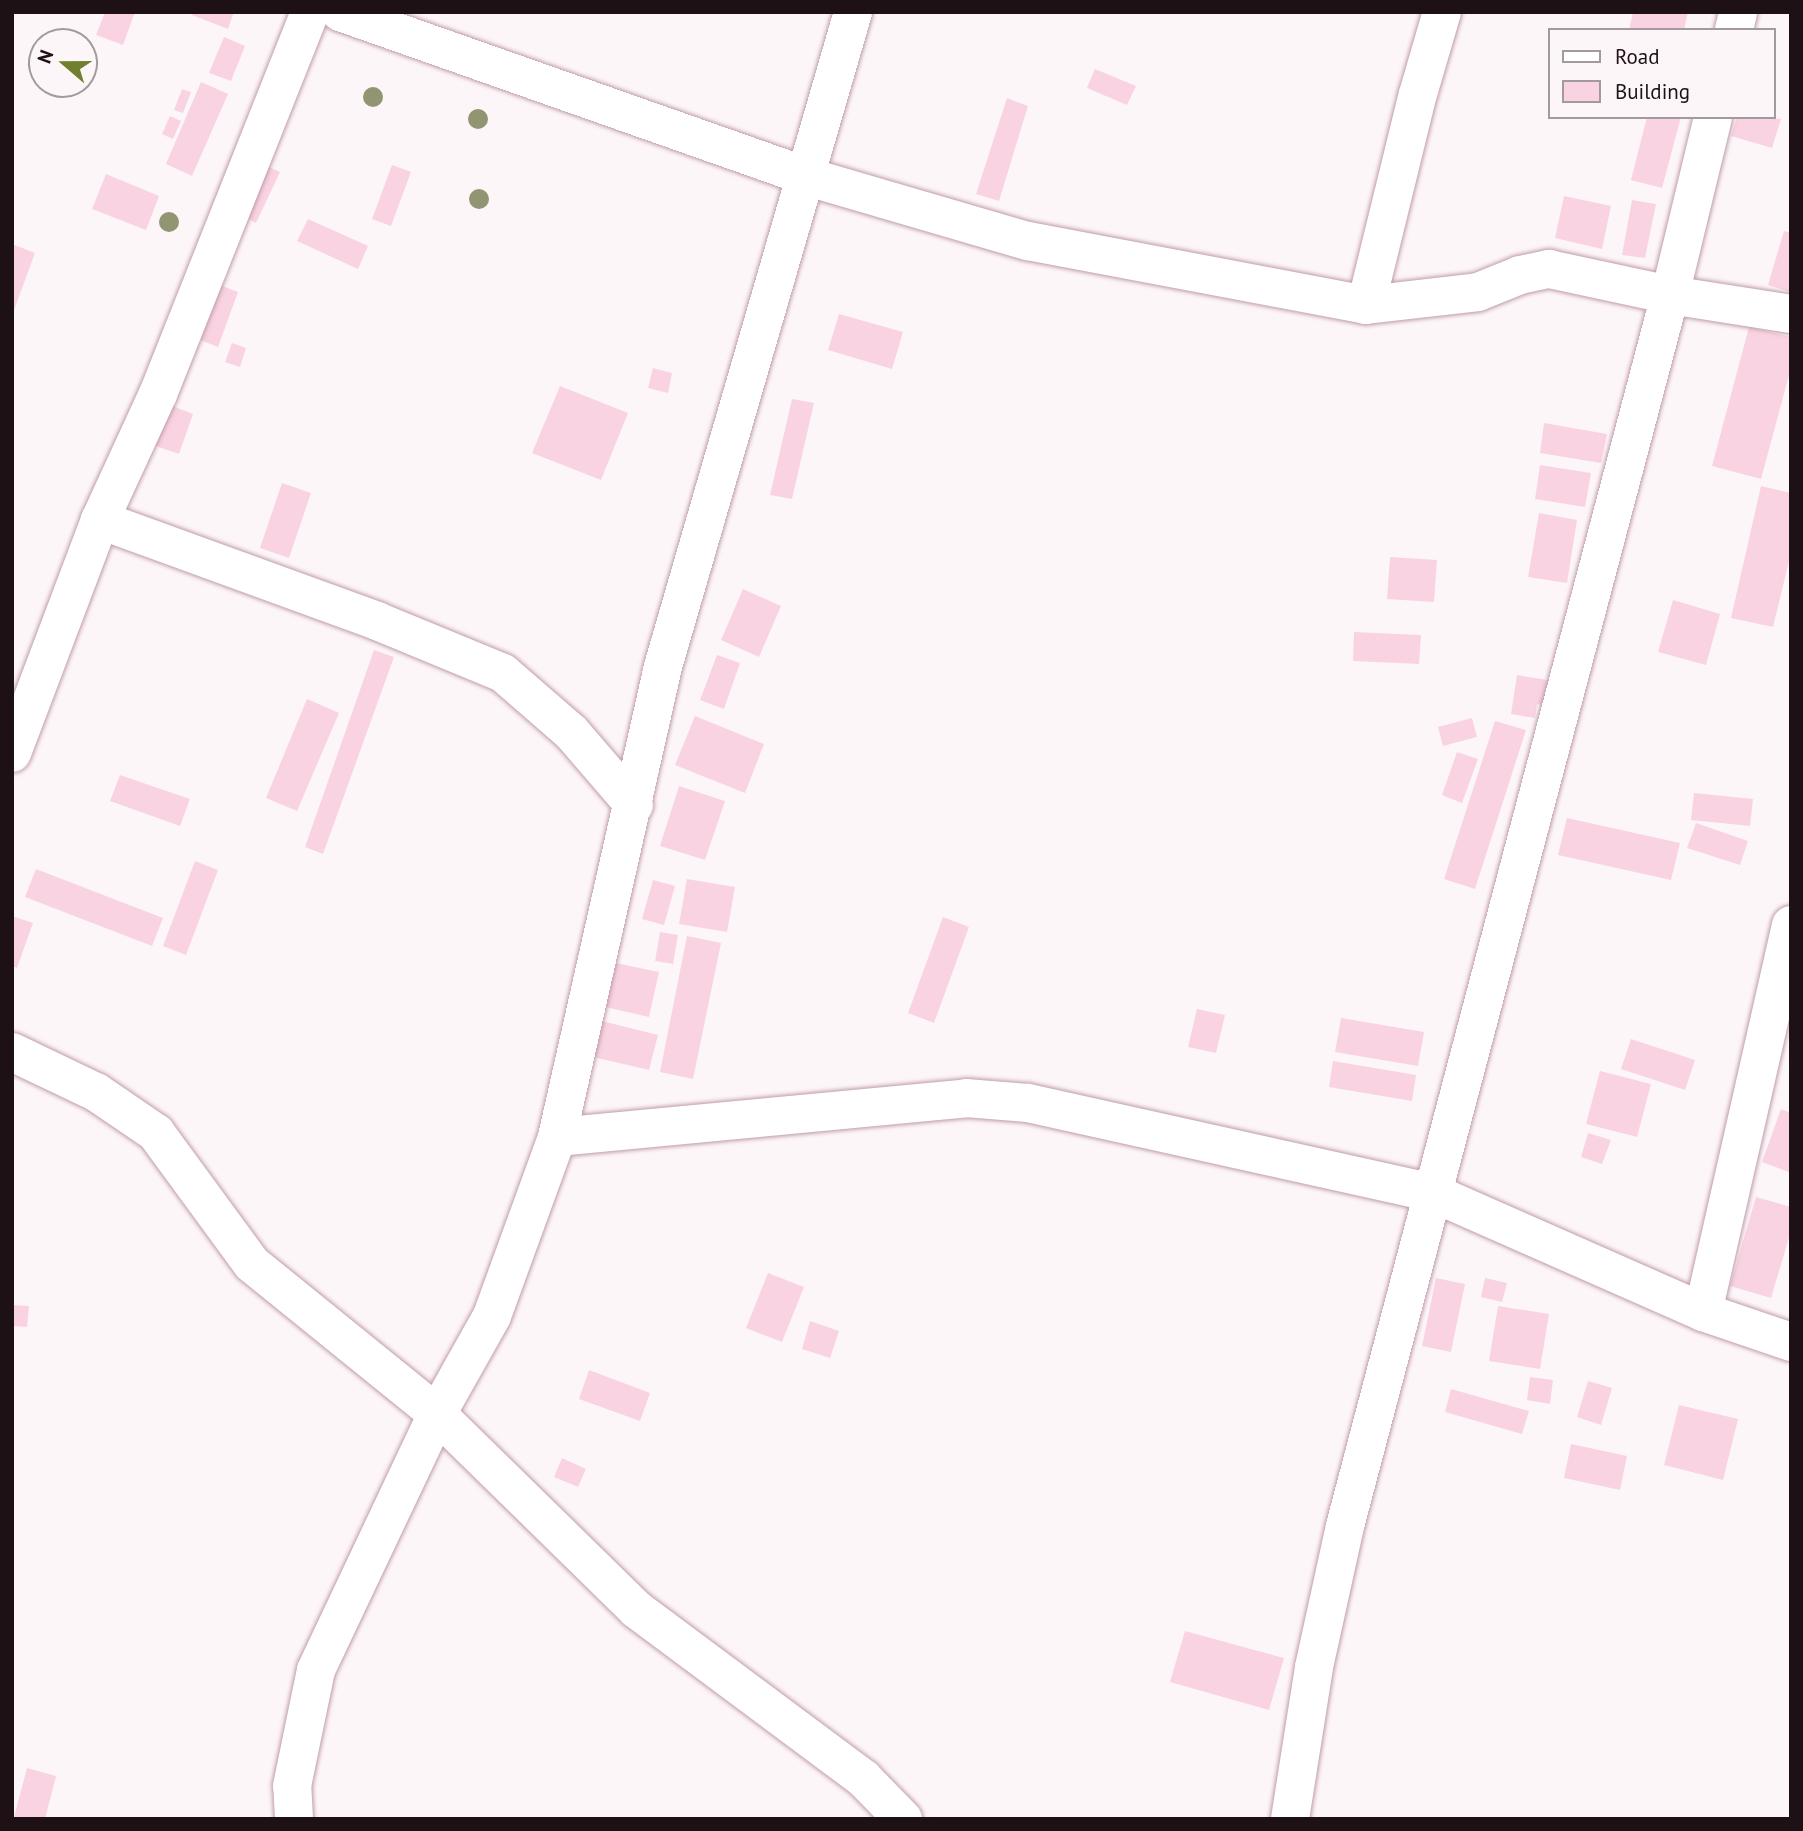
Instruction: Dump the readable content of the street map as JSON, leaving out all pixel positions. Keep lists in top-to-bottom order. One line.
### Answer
{"legend":["Road","Building"],"north":"left"}
